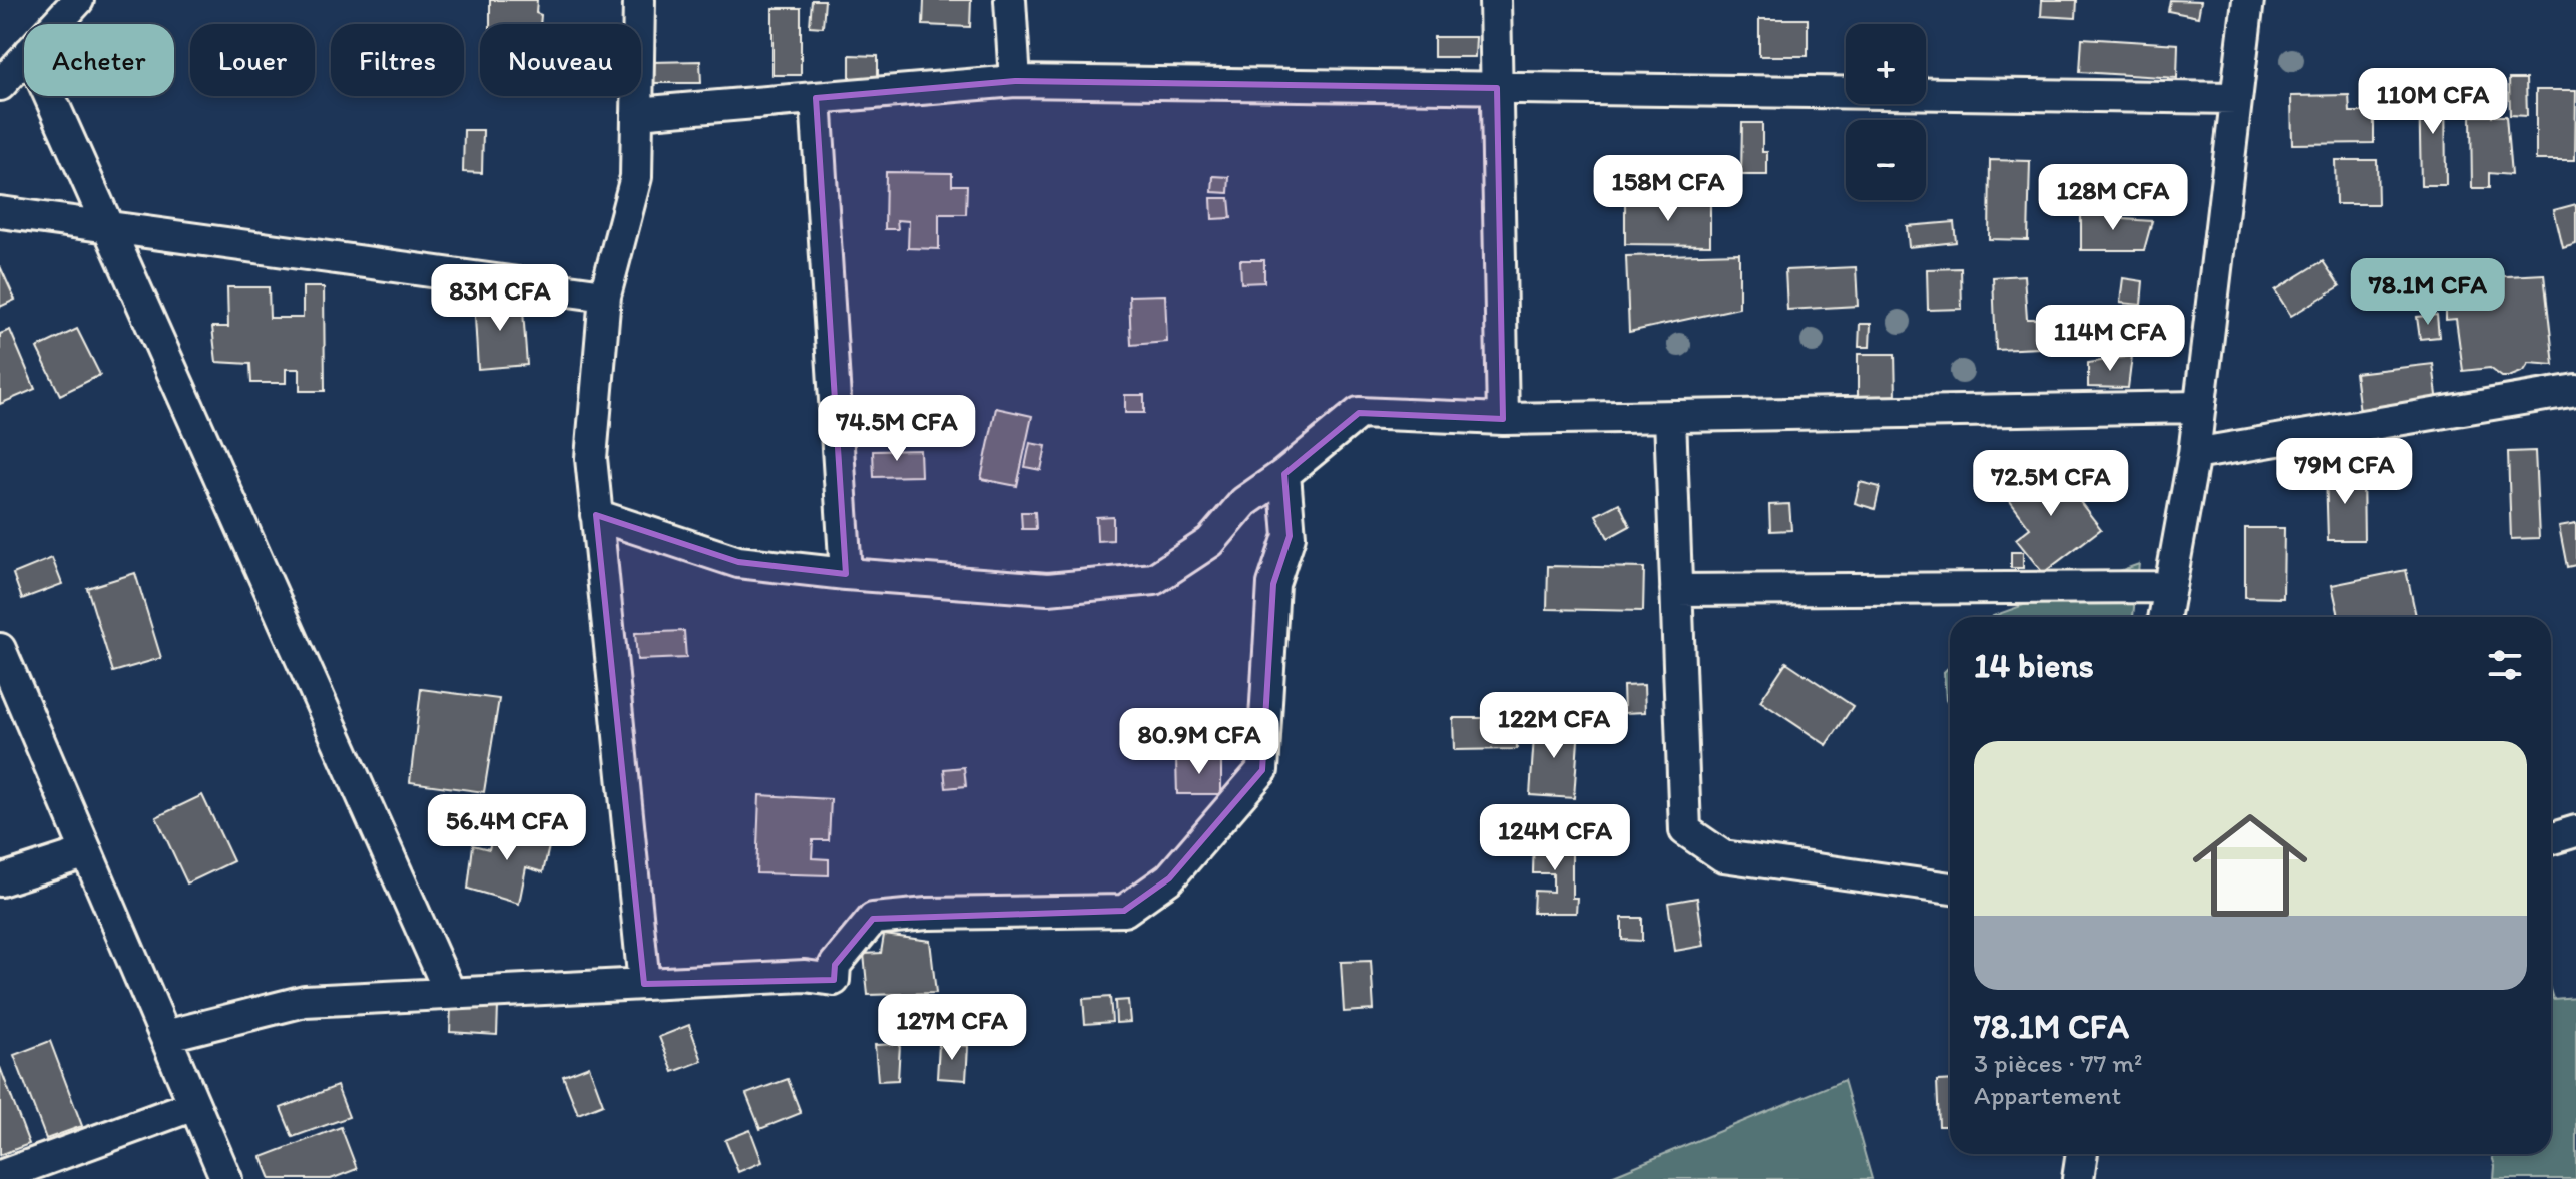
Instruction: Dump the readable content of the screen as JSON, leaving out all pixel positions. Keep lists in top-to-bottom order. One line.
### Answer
{"page":{"map_buttons":["+","−"],"chip":["Acheter","Louer","Filtres","Nouveau"],"price":["110M CFA","158M CFA","128M CFA","78.1M CFA","83M CFA","114M CFA","74.5M CFA","79M CFA","72.5M CFA","122M CFA","80.9M CFA","56.4M CFA","124M CFA","127M CFA"],"heading":"14 biens","list":[{"name":"78.1M CFA","note":"3 pièces · 77 m² · Appartement"}]}}
